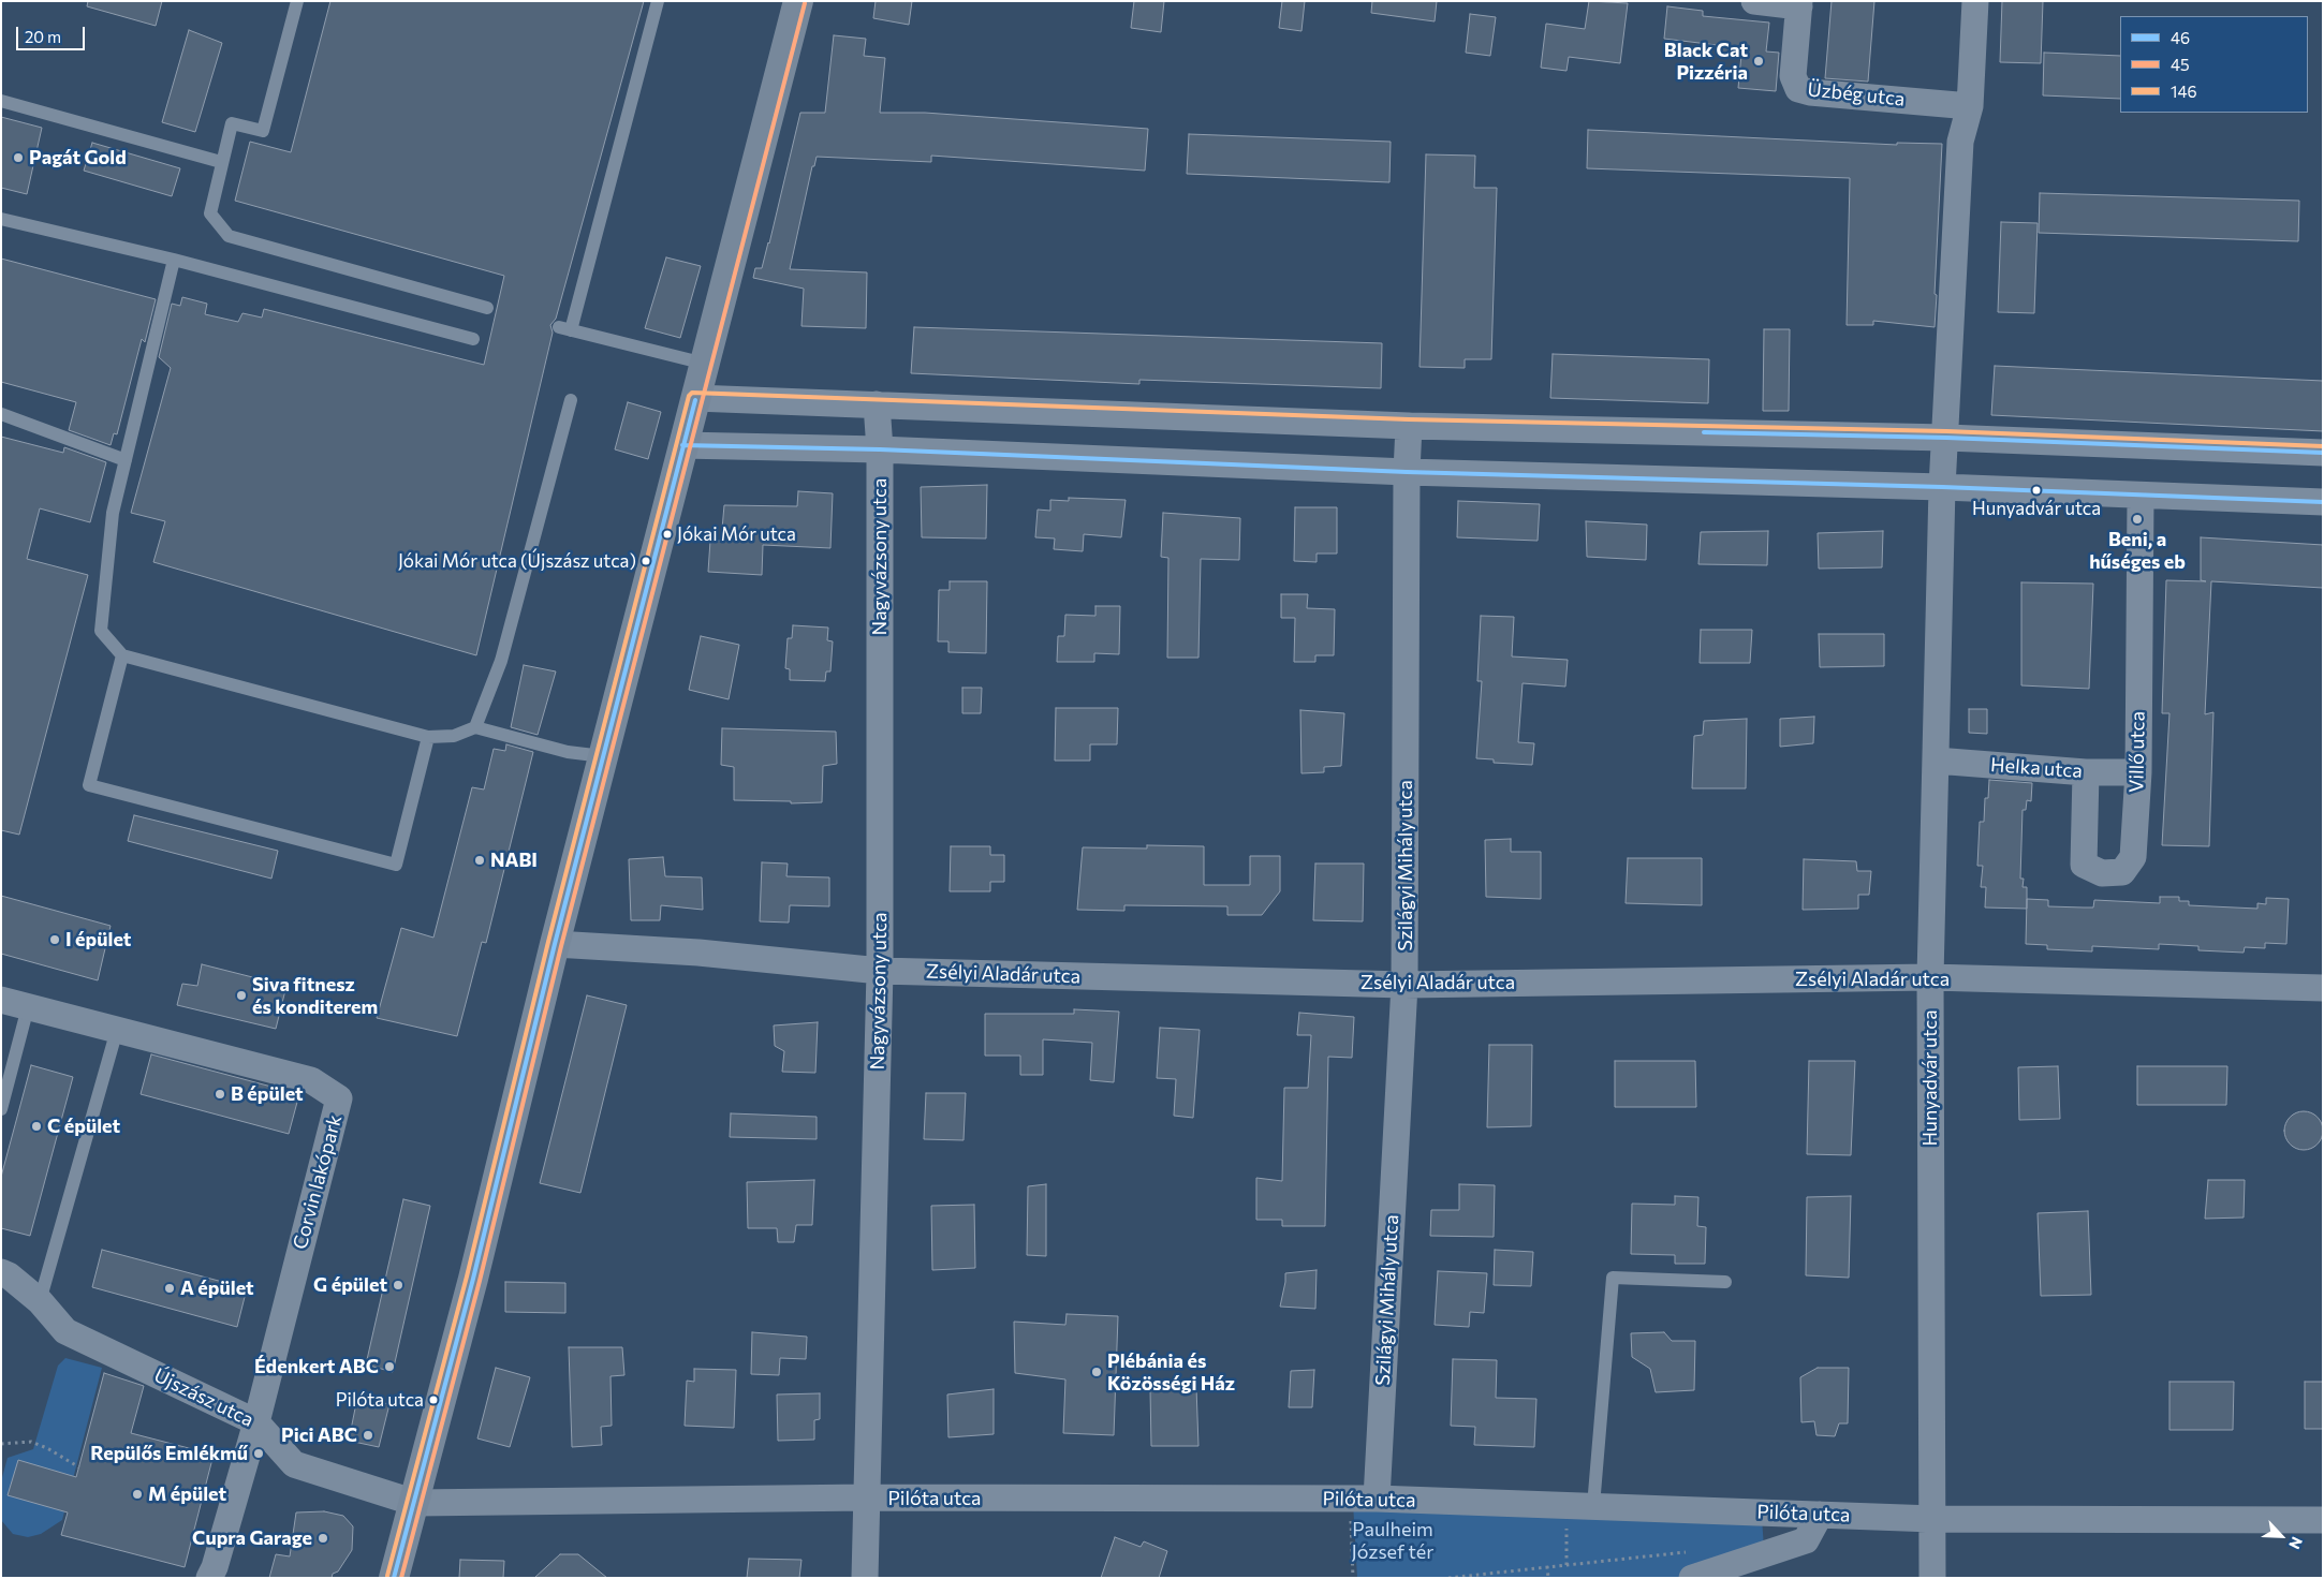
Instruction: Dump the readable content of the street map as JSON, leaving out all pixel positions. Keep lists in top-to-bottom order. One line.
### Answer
{"streets":{"street":["Üzbég utca","Nagyvázsony utca","Villő utca","Helka utca","Szilágyi Mihály utca","Zsélyi Aladár utca","Hunyadvár utca","Corvin lakópark","Újszász utca","Pilóta utca"]},"crossings":[["Üzbég utca","Hunyadvár utca"],["Nagyvázsony utca","Zsélyi Aladár utca"],["Nagyvázsony utca","Pilóta utca"],["Villő utca","Helka utca"],["Helka utca","Hunyadvár utca"],["Szilágyi Mihály utca","Zsélyi Aladár utca"],["Szilágyi Mihály utca","Pilóta utca"],["Zsélyi Aladár utca","Hunyadvár utca"],["Hunyadvár utca","Pilóta utca"],["Corvin lakópark","Újszász utca"],["Újszász utca","Pilóta utca"]],"parks":["Paulheim József tér"],"places":["Black Cat Pizzéria","Pagát Gold","Hunyadvár utca","Beni, a hűséges eb","Jókai Mór utca","Jókai Mór utca (Újszász utca)","NABI","I épület","Siva fitnesz és konditerem","B épület","C épület","G épület","A épület","Édenkert ABC","Plébánia és Közösségi Ház","Pilóta utca","Pici ABC","Repülős Emlékmű","M épület","Cupra Garage"],"lines":["transit line 45","transit line 146","transit line 46"],"legend":["46","45","146"],"scale_bar":"20 m","north":"bottom right"}
